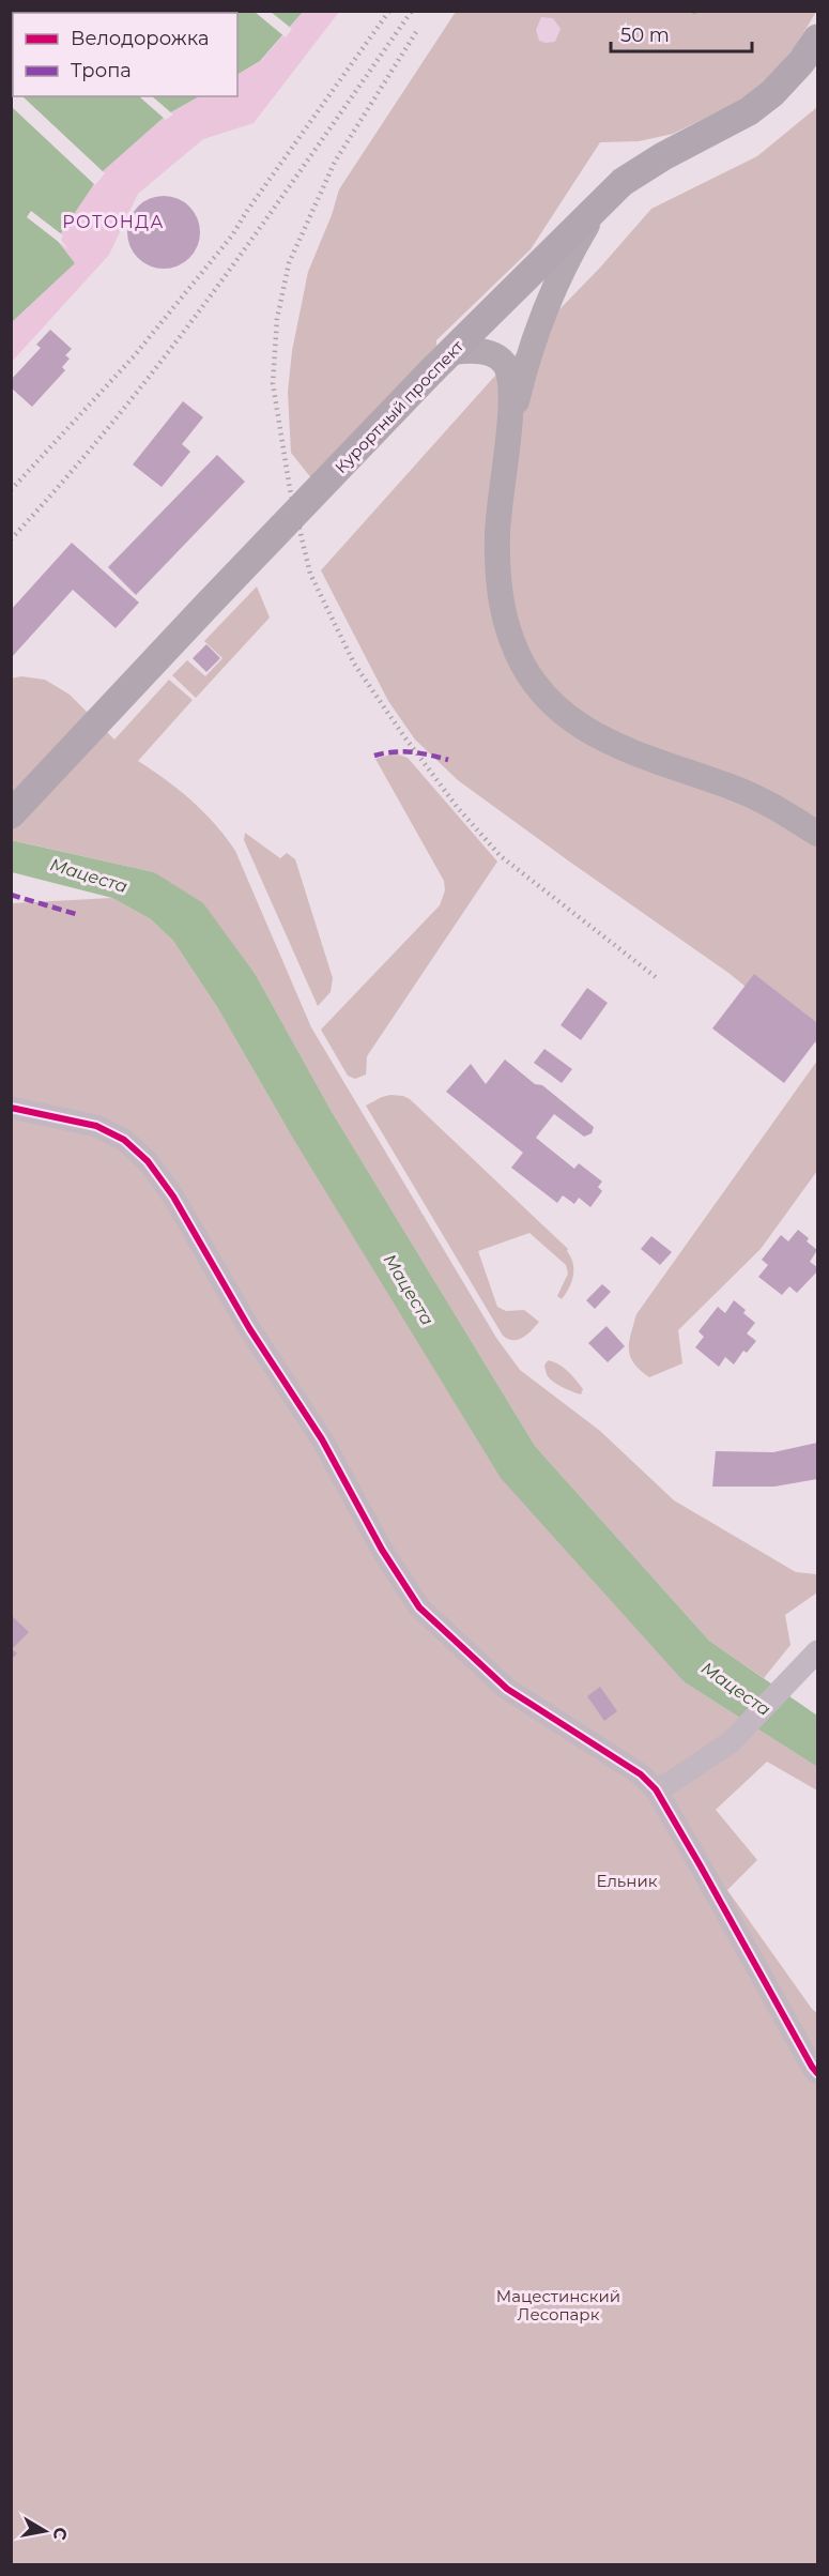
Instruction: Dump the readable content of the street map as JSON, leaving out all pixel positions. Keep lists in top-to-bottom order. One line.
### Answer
{"streets":{"main road":["Курортный проспект"]},"districts":["РОТОНДА"],"water":["Мацеста"],"parks":["Ельник","Мацестинский Лесопарк"],"legend":["Велодорожка","Тропа"],"scale_bar":"50 m","north":"right"}
